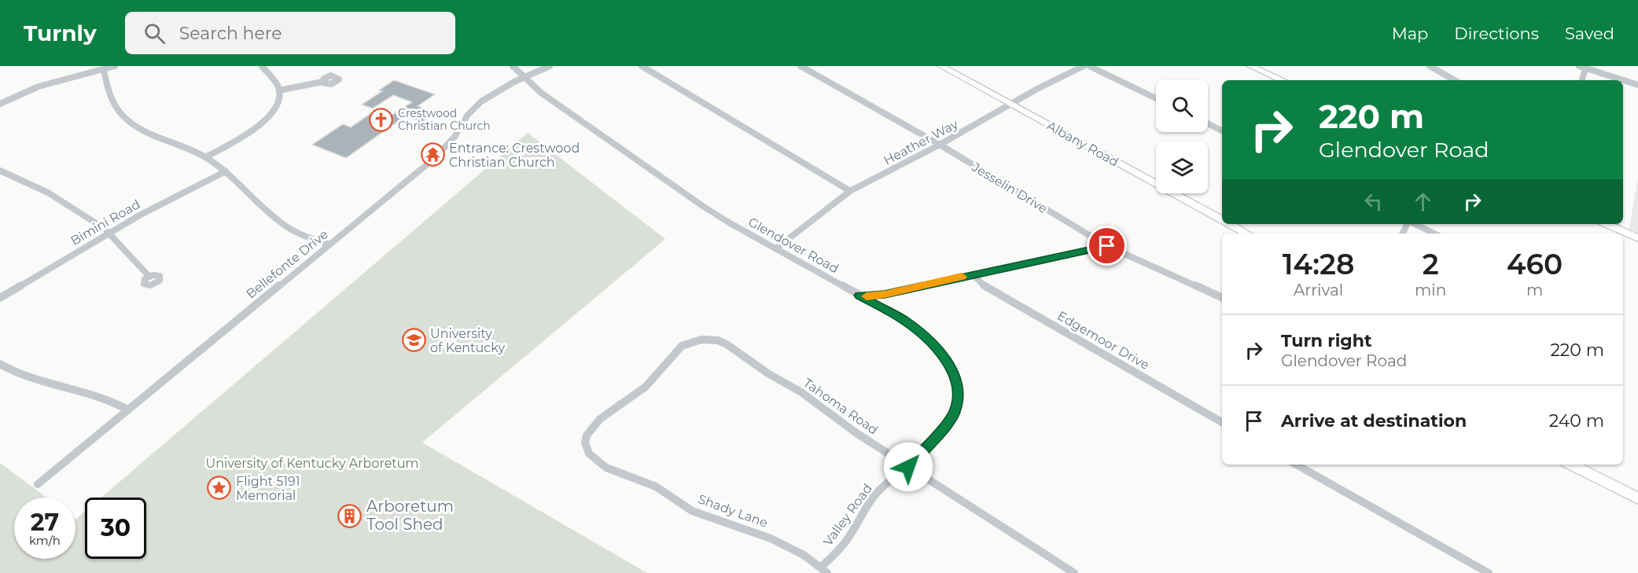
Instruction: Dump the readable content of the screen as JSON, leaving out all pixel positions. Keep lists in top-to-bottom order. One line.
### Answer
{"streets":{"street":["Heather Way","Albany Road","Jesselin Drive","Bimini Road","Glendover Road","Bellefonte Drive","Edgemoor Drive","Tahoma Road","Shady Lane","Valley Road"]},"crossings":[["Heather Way","Albany Road"],["Heather Way","Jesselin Drive"],["Heather Way","Glendover Road"],["Glendover Road","Bellefonte Drive"],["Glendover Road","Valley Road"],["Tahoma Road","Shady Lane"],["Tahoma Road","Valley Road"],["Shady Lane","Valley Road"]],"parks":["University of Kentucky Arboretum"],"places":{"church":["Crestwood Christian Church"],"temple":["Entrance: Crestwood Christian Church"],"school or university":["University of Kentucky"],"place":["Flight 5191 Memorial"],"building":["Arboretum Tool Shed"]},"page":{"header":"Turnly","search":"Search here","nav":["Map","Directions","Saved"],"turn":["220 m","Glendover Road"],"eta":["14:28","Arrival","2","min","460","m"],"list":[{"name":"Turn right","note":"Glendover Road","value":"220 m"},{"name":"Arrive at destination","value":"240 m"}],"speed":"27 km/h","limit":"30"}}
